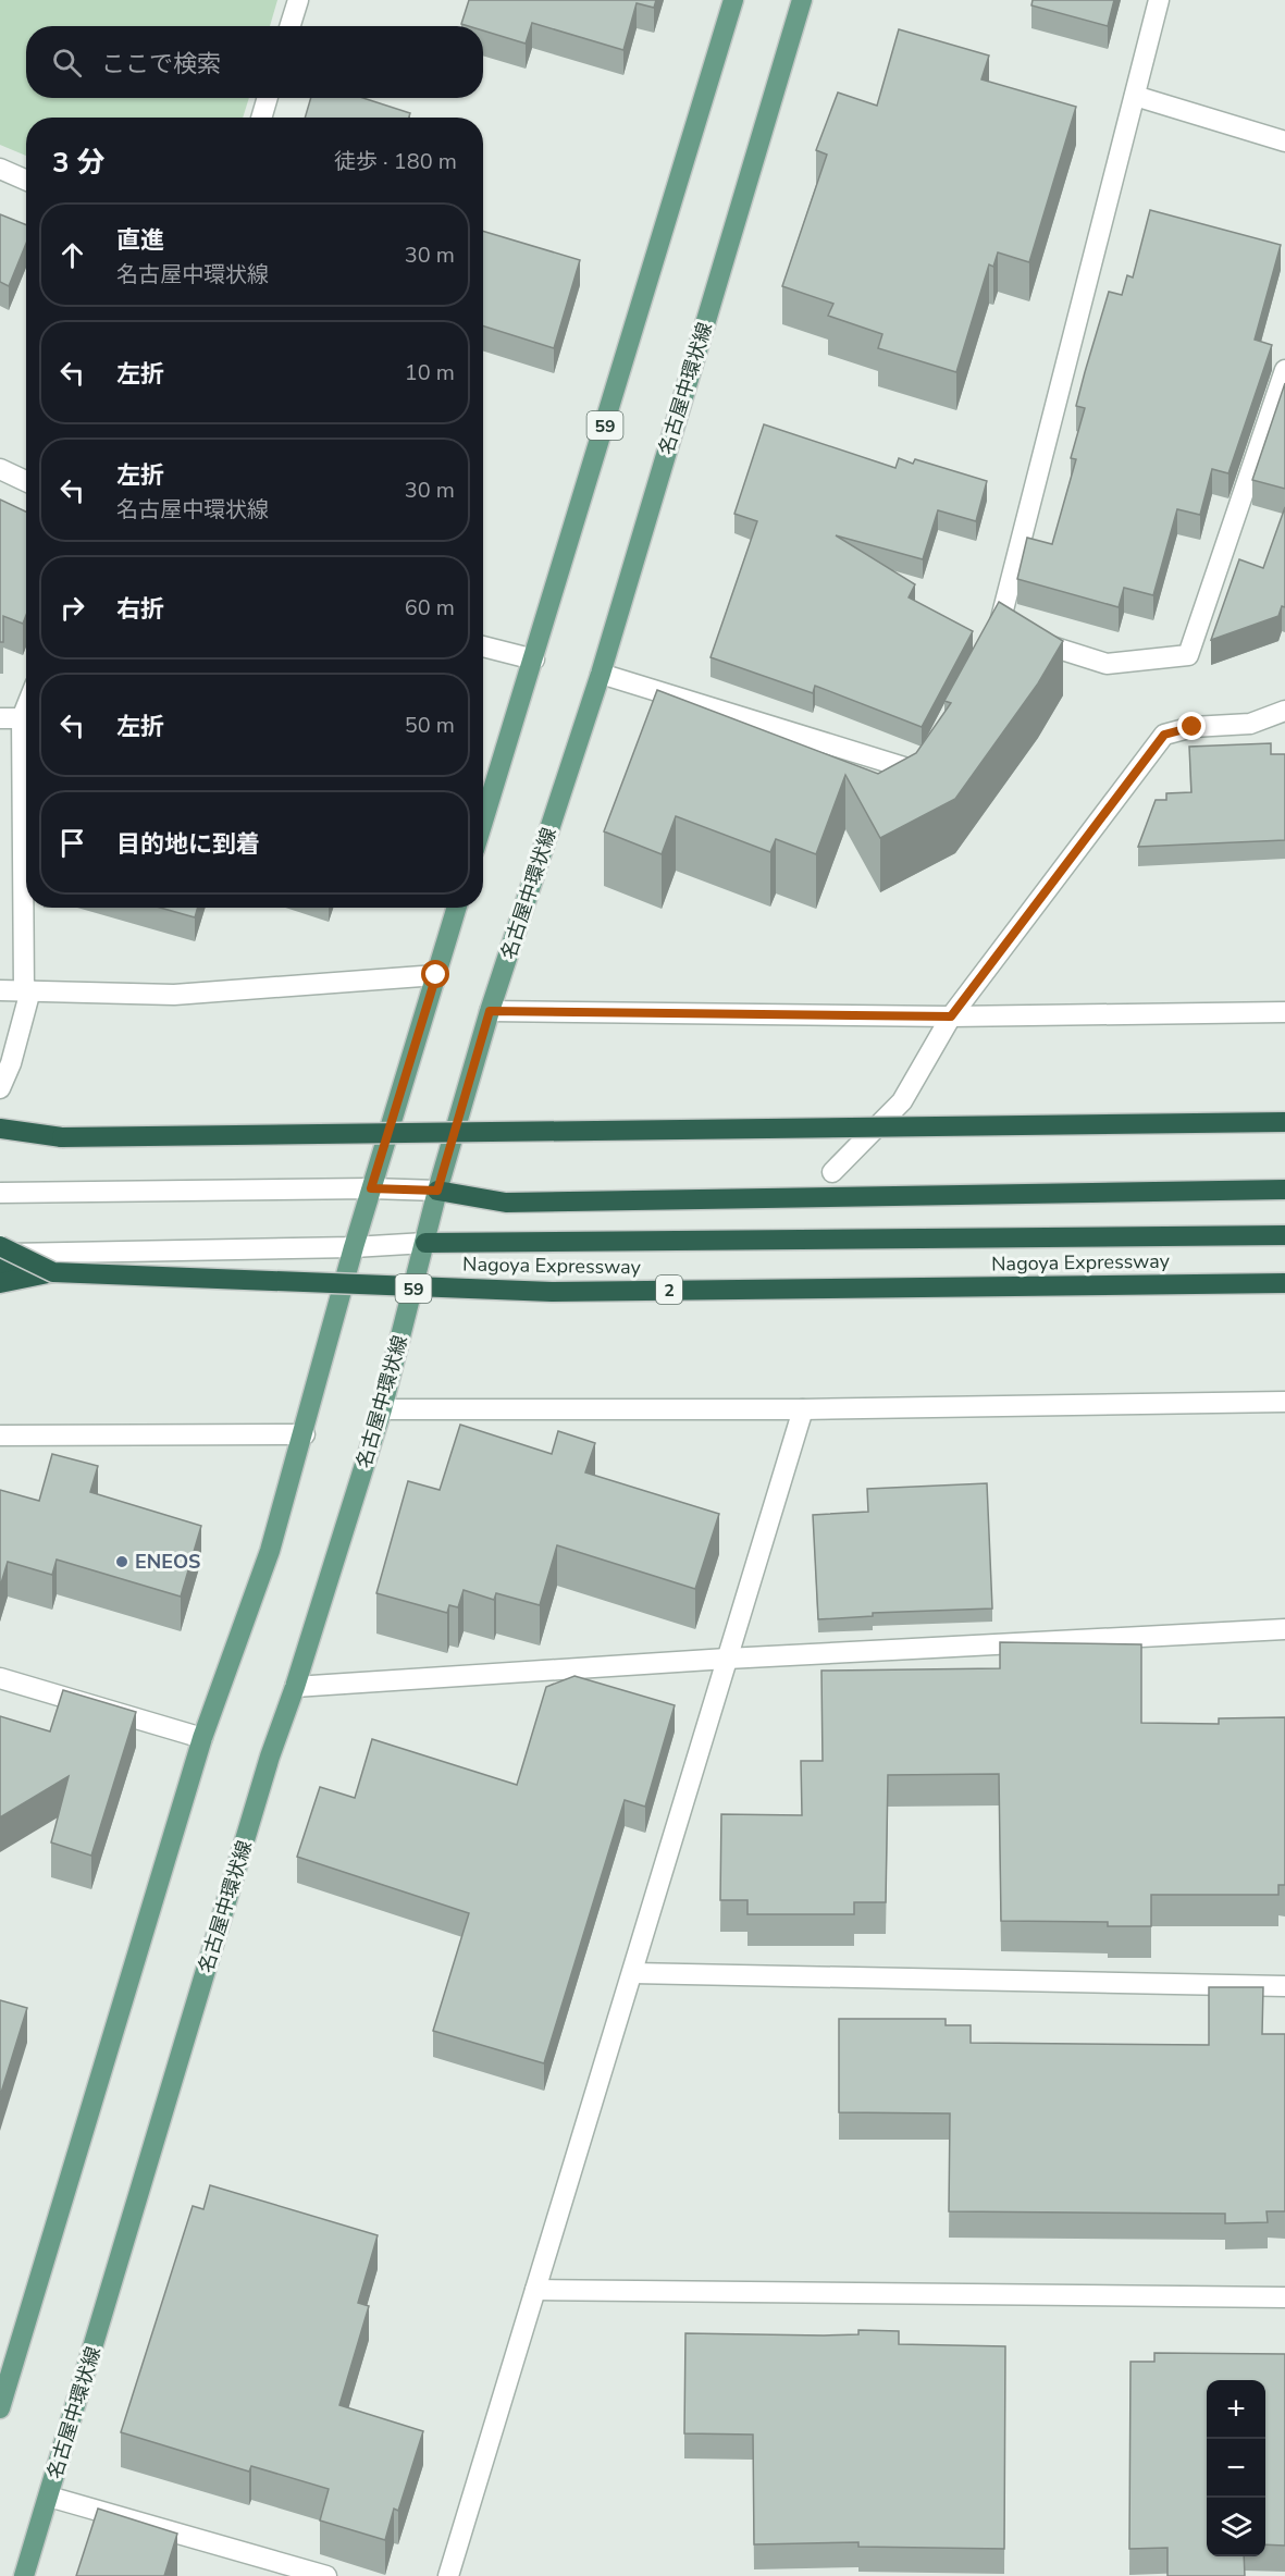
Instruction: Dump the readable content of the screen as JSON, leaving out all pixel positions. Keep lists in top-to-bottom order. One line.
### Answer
{"streets":{"highway":["Nagoya Expressway","2"],"main road":["名古屋中環状線","59"]},"places":["ENEOS"],"page":{"search":"ここで検索","heading":["3 分","徒歩 · 180 m"],"list":[["直進","名古屋中環状線","30 m"],["左折","10 m"],["左折","名古屋中環状線","30 m"],["右折","60 m"],["左折","50 m"],"目的地に到着"],"map_buttons":["+","−"]}}
